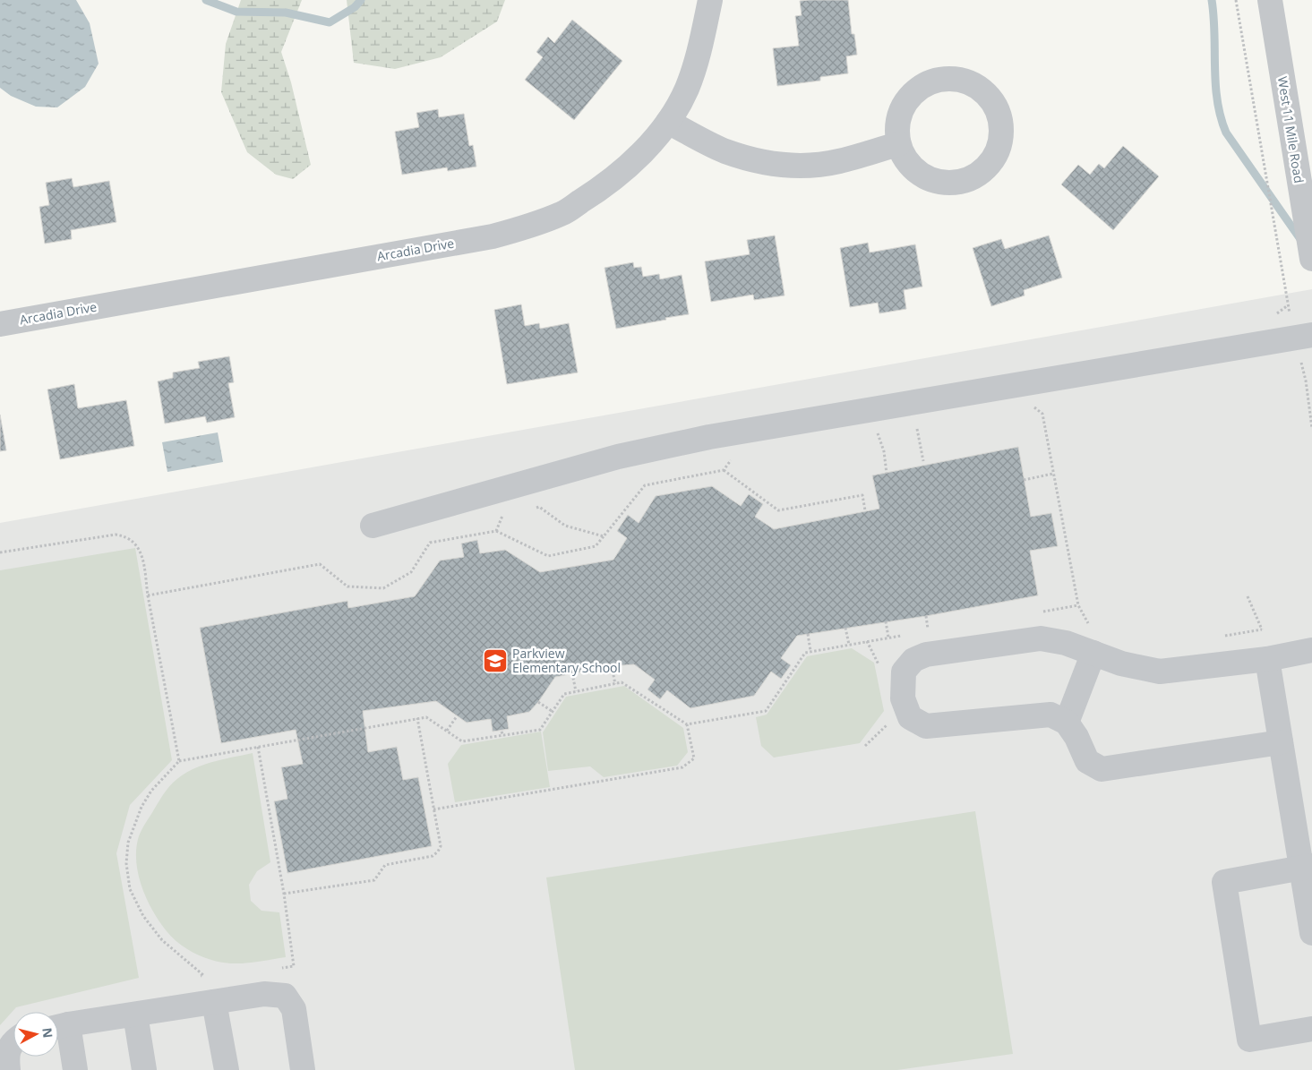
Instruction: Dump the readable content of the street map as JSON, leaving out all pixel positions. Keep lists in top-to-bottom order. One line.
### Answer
{"streets":{"street":["West 11 Mile Road","Arcadia Drive"]},"places":{"school or university":["Parkview Elementary School"]},"north":"right"}
